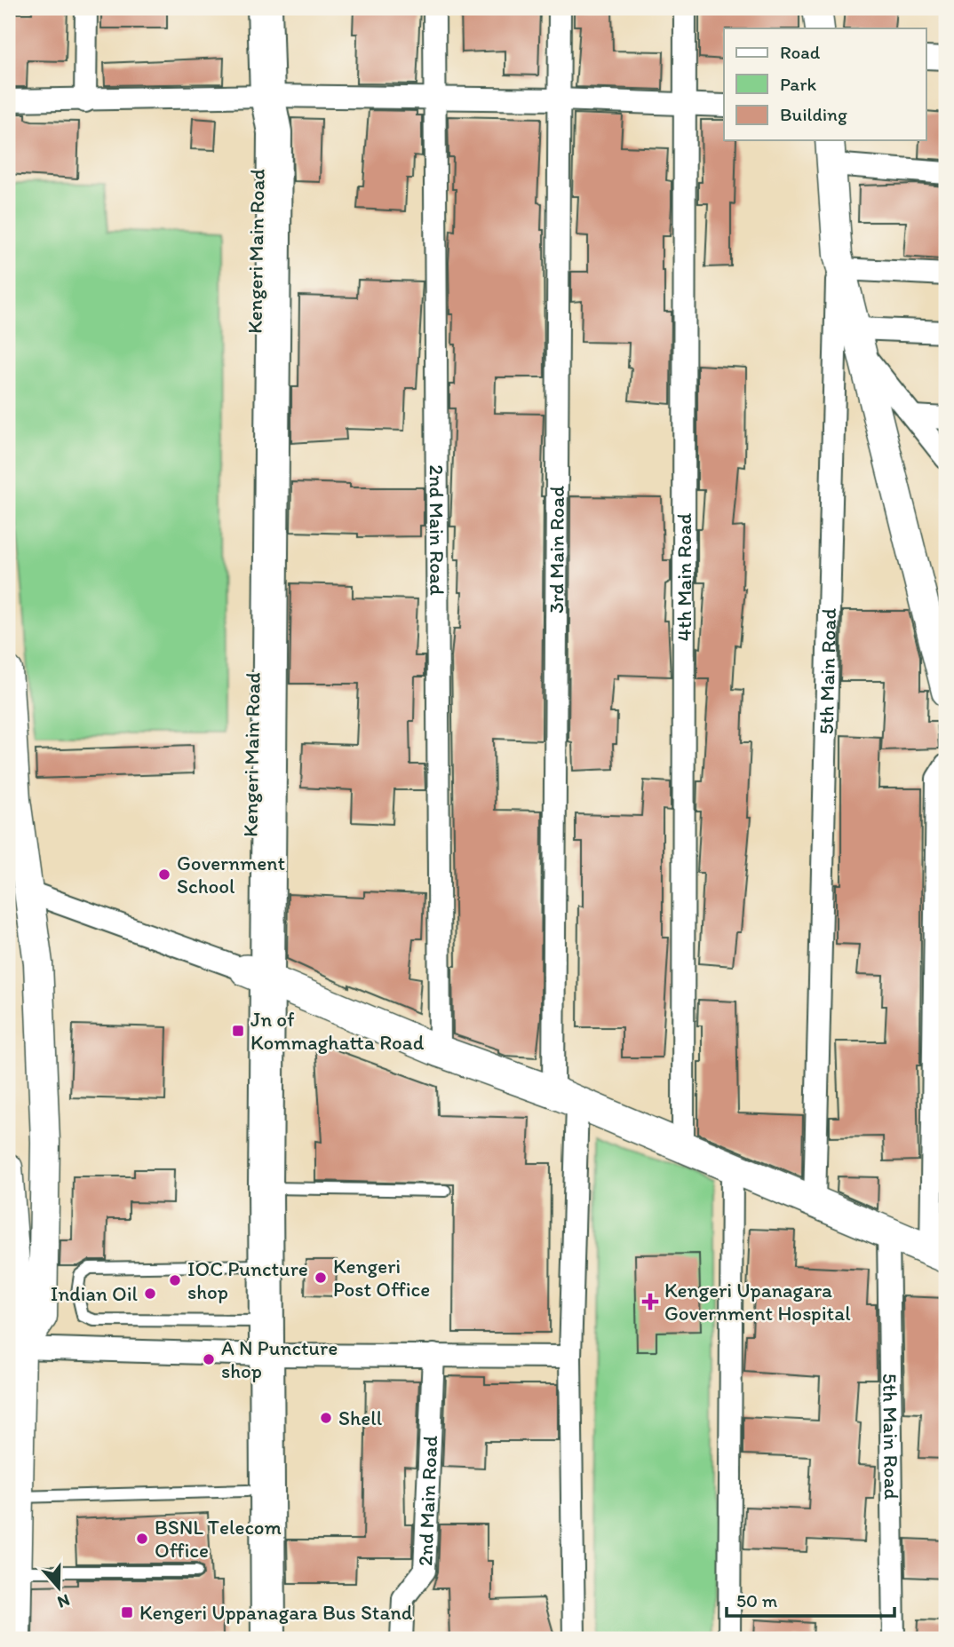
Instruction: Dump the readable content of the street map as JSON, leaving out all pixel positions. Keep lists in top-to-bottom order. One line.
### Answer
{"streets":{"main road":["Kengeri Main Road"],"street":["2nd Main Road","3rd Main Road","4th Main Road","5th Main Road"]},"places":{"other":["Government School","Kengeri Post Office","IOC Puncture shop","Indian Oil","A N Puncture shop","Shell","BSNL Telecom Office"],"transit":["Jn of Kommaghatta Road","Kengeri Uppanagara Bus Stand"],"health":["Kengeri Upanagara Government Hospital"]},"legend":["Road","Park","Building"],"scale_bar":"50 m","north":"bottom"}
